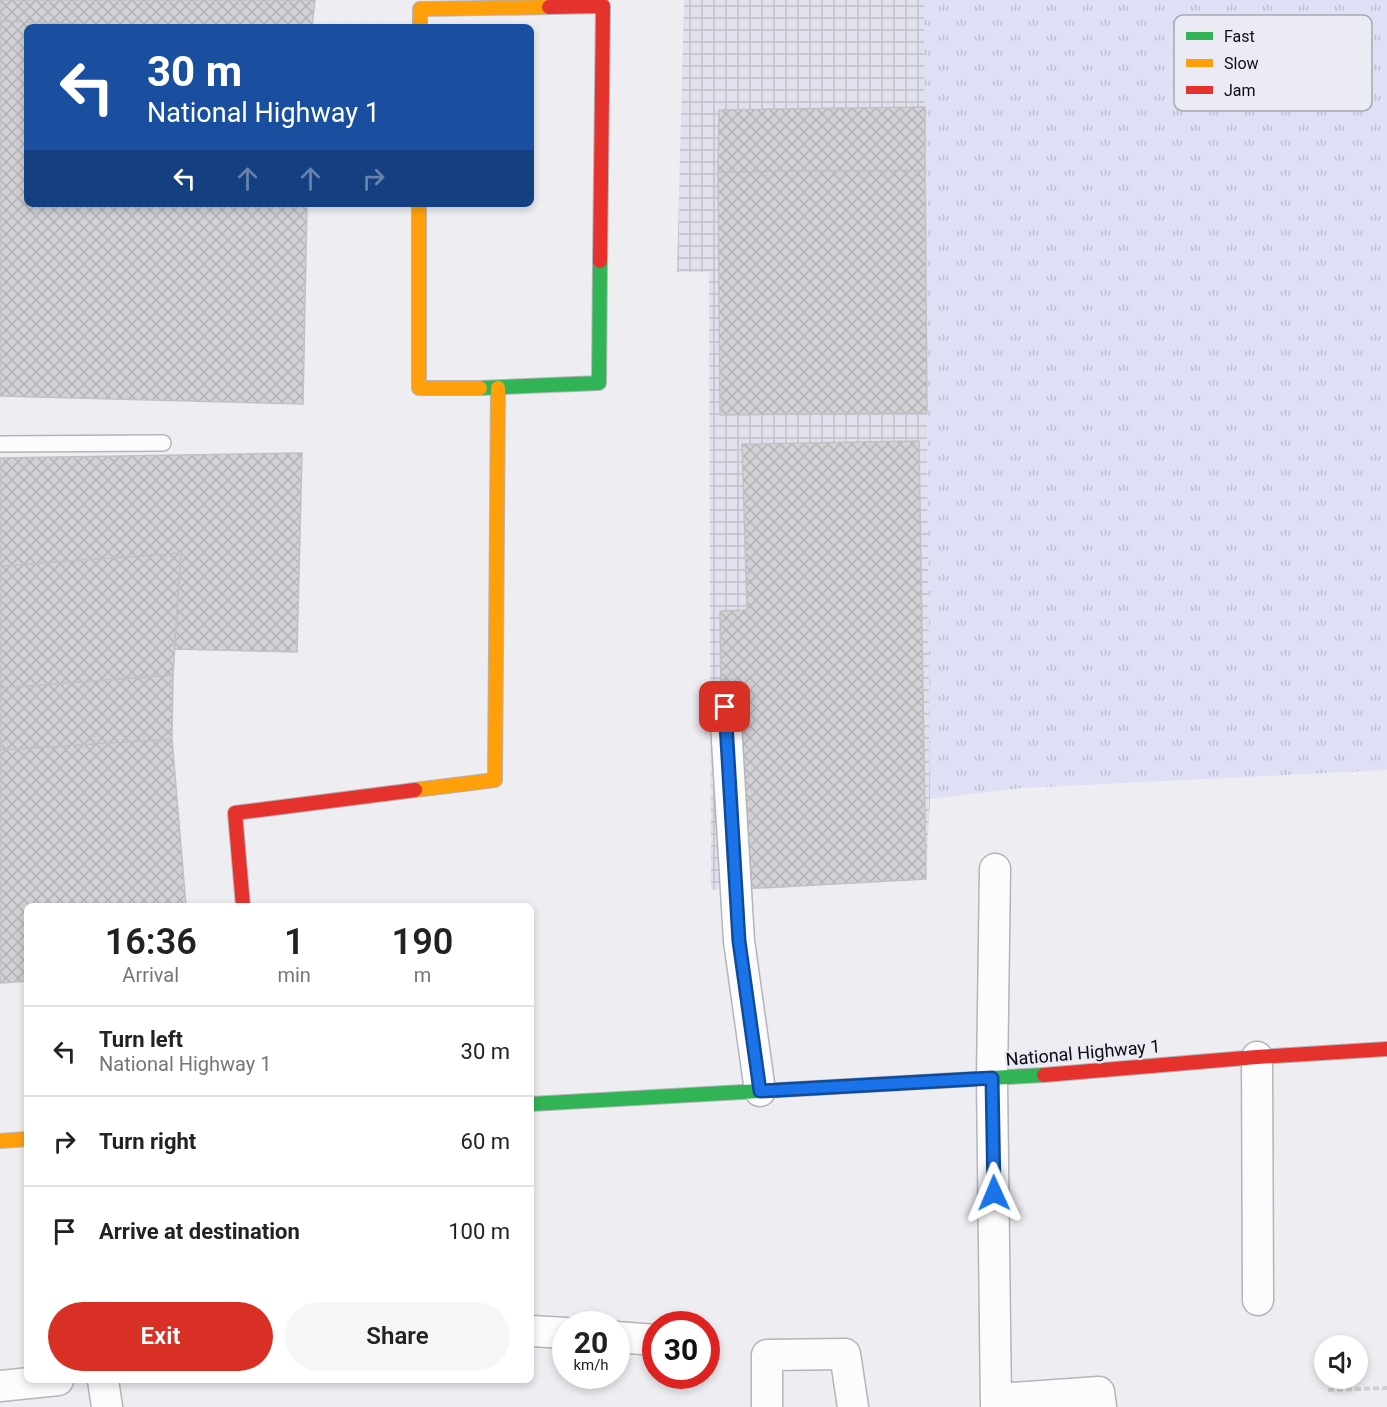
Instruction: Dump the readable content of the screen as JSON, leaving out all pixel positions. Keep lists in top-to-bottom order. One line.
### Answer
{"streets":{"main road":["National Highway 1"]},"legend":["Fast","Slow","Jam"],"page":{"turn":["30 m","National Highway 1"],"eta":["16:36","Arrival","1","min","190","m"],"list":[{"name":"Turn left","note":"National Highway 1","value":"30 m"},{"name":"Turn right","value":"60 m"},{"name":"Arrive at destination","value":"100 m"}],"buttons":["Exit","Share"],"speed":"20 km/h","limit":"30"}}
